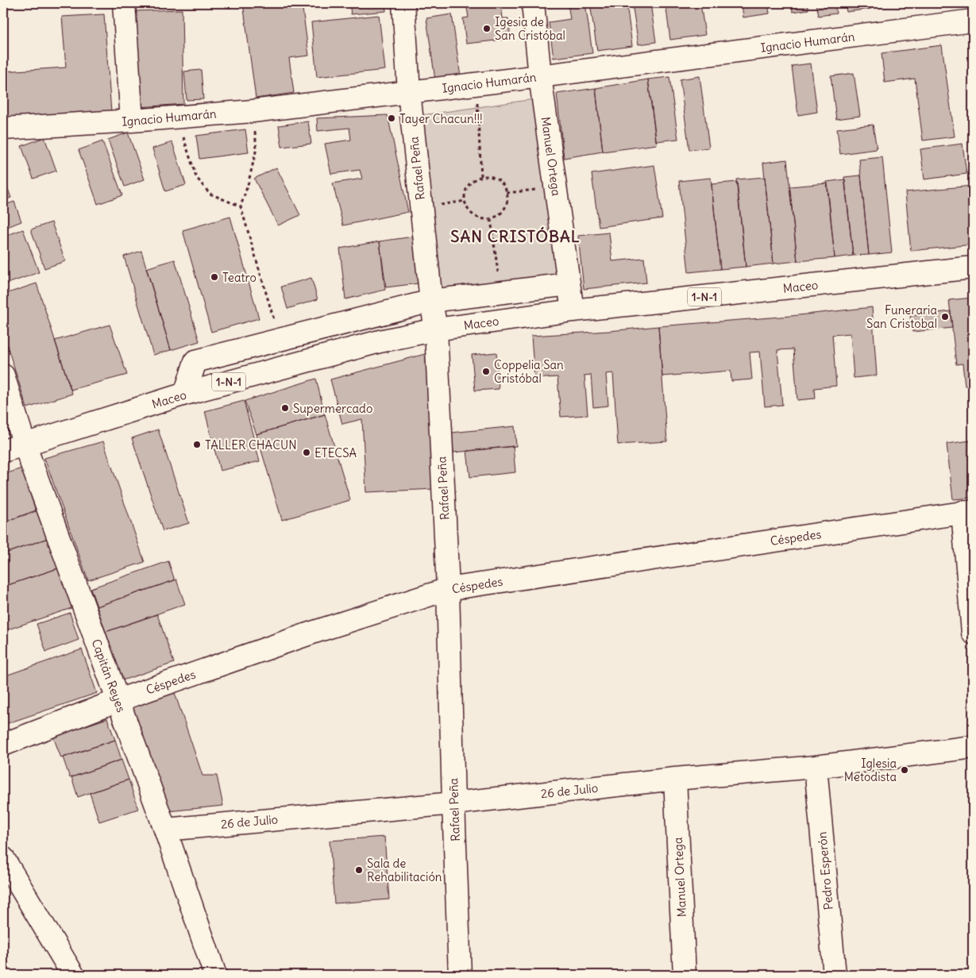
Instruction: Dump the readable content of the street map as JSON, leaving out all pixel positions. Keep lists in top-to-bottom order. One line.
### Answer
{"streets":{"street":["Ignacio Humarán","Manuel Ortega","Rafael Peña","Maceo","1-N-1","Céspedes","Capitán Reyes","26 de Julio","Pedro Esperón"]},"crossings":[["Ignacio Humarán","Manuel Ortega"],["Ignacio Humarán","Rafael Peña"],["Manuel Ortega","Maceo"],["Manuel Ortega","26 de Julio"],["Rafael Peña","Maceo"],["Rafael Peña","Céspedes"],["Rafael Peña","26 de Julio"],["Maceo","Capitán Reyes"],["Céspedes","Capitán Reyes"],["Capitán Reyes","26 de Julio"],["26 de Julio","Pedro Esperón"]],"districts":["SAN CRISTÓBAL"],"places":["Igesia de San Cristóbal","Tayer Chacun!!!","Teatro","Funeraria San Cristobal","Coppelia San Cristóbal","Supermercado","TALLER CHACUN","ETECSA","Iglesia Metodista","Sala de Rehabilitación"]}
